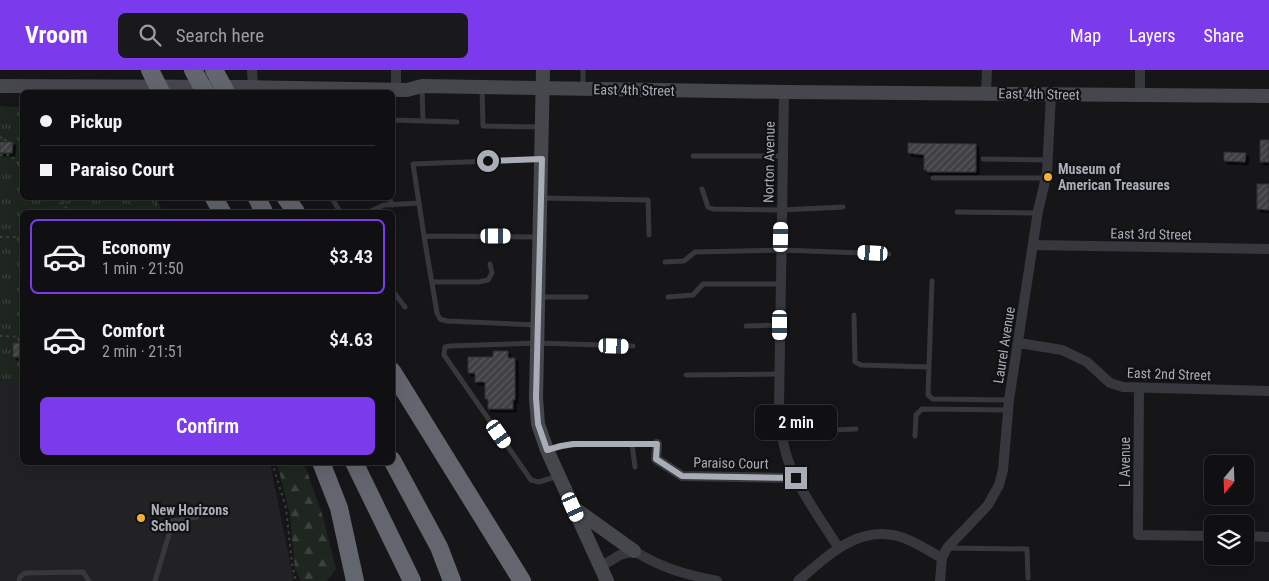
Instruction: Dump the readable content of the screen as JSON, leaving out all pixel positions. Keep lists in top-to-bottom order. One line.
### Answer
{"streets":{"street":["East 4th Street","Norton Avenue","East 3rd Street","Laurel Avenue","East 2nd Street","L Avenue","Paraiso Court"]},"crossings":[["East 4th Street","Norton Avenue"],["East 4th Street","Laurel Avenue"],["Norton Avenue","Paraiso Court"],["East 3rd Street","Laurel Avenue"],["Laurel Avenue","East 2nd Street"],["East 2nd Street","L Avenue"]],"places":["Museum of American Treasures","New Horizons School"],"north":"bottom","page":{"header":"Vroom","search":"Search here","nav":["Map","Layers","Share"],"banner":["Pickup","Paraiso Court"],"list":[{"name":"Economy","note":"1 min · 21:50","value":"$3.43"},{"name":"Comfort","note":"2 min · 21:51","value":"$4.63"}],"buttons":"Confirm","bubble":"2 min"}}
